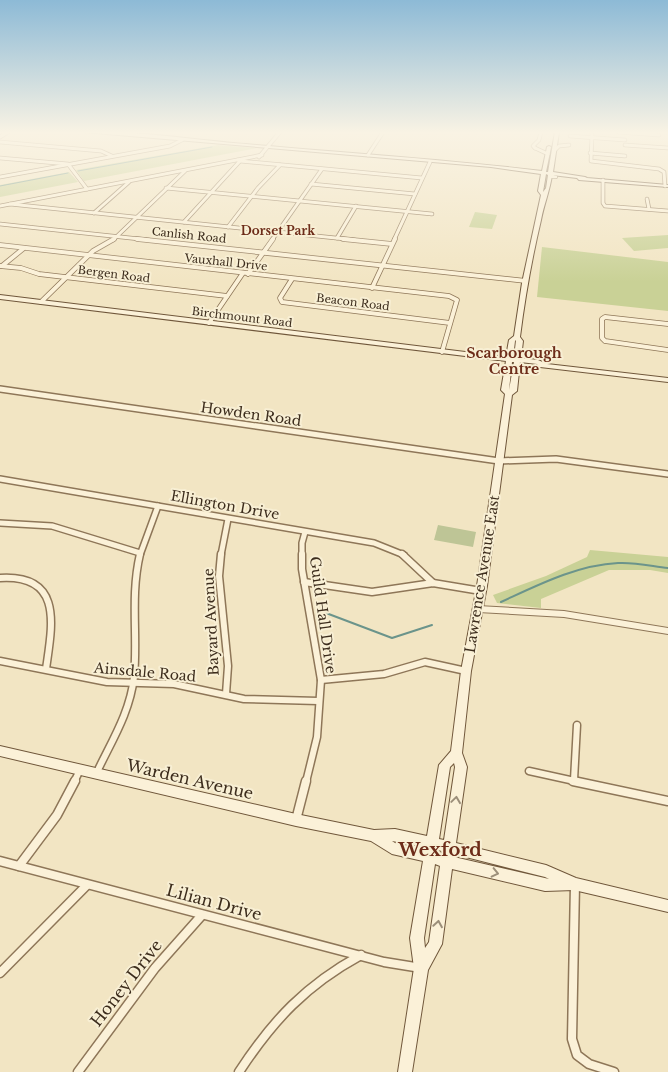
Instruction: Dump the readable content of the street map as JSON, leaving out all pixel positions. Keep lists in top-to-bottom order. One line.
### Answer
{"streets":{"main road":["Birchmount Road","Lawrence Avenue East","Warden Avenue"],"street":["Canlish Road","Vauxhall Drive","Bergen Road","Beacon Road","Howden Road","Ellington Drive","Guild Hall Drive","Bayard Avenue","Ainsdale Road","Lilian Drive","Honey Drive"]},"crossings":[["Canlish Road","Lawrence Avenue East"],["Vauxhall Drive","Beacon Road"],["Birchmount Road","Lawrence Avenue East"],["Howden Road","Lawrence Avenue East"],["Ellington Drive","Guild Hall Drive"],["Ellington Drive","Bayard Avenue"],["Lawrence Avenue East","Warden Avenue"],["Lawrence Avenue East","Lilian Drive"],["Guild Hall Drive","Ainsdale Road"],["Guild Hall Drive","Warden Avenue"],["Bayard Avenue","Ainsdale Road"],["Lilian Drive","Honey Drive"]],"districts":["Dorset Park","Scarborough Centre","Wexford"]}
